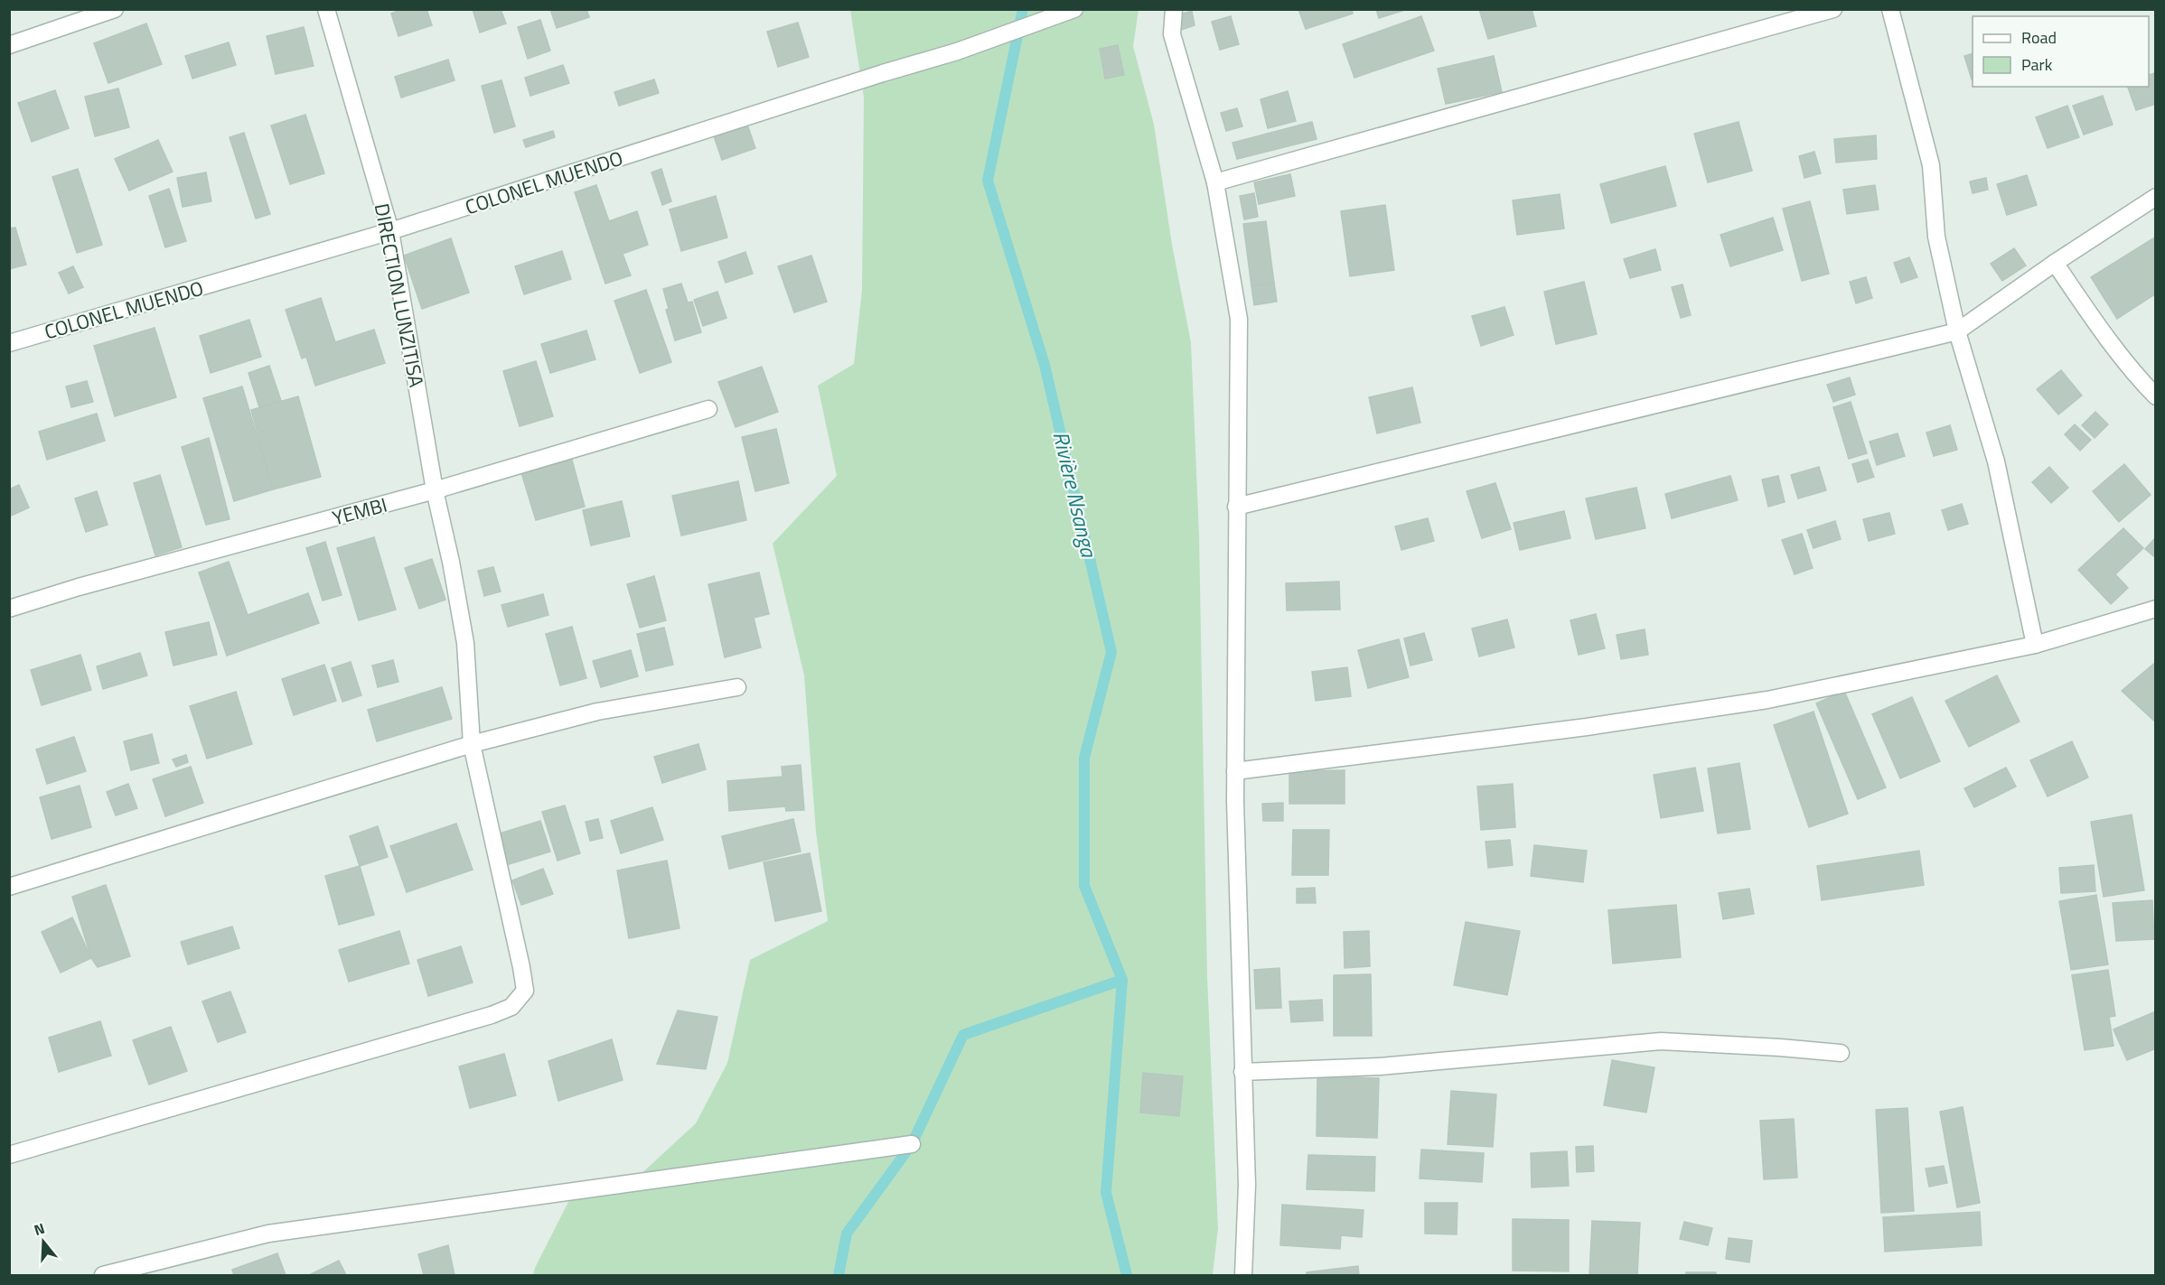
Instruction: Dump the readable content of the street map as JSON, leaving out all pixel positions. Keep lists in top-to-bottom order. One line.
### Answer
{"streets":{"street":["COLONEL MUENDO","DIRECTION LUNZITISA","YEMBI"]},"crossings":[["COLONEL MUENDO","DIRECTION LUNZITISA"],["DIRECTION LUNZITISA","YEMBI"]],"water":["Rivière Nsanga"],"legend":["Road","Park"],"north":"top"}
